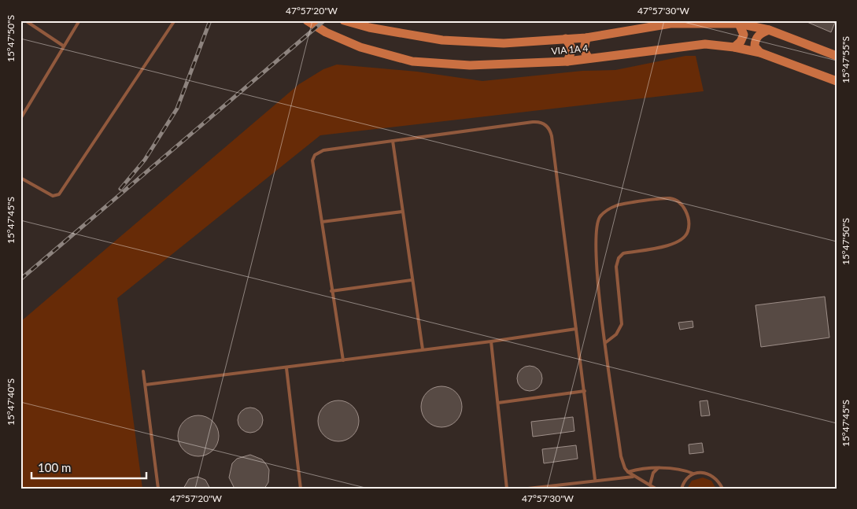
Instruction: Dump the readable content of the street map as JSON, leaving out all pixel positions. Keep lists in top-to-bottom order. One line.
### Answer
{"streets":{"main road":["VIA 1A 4"]},"scale_bar":"100 m","coordinates":["47°57'20\"W","47°57'30\"W","15°47'50\"S","15°47'55\"S","15°47'45\"S","15°47'40\"S"]}
